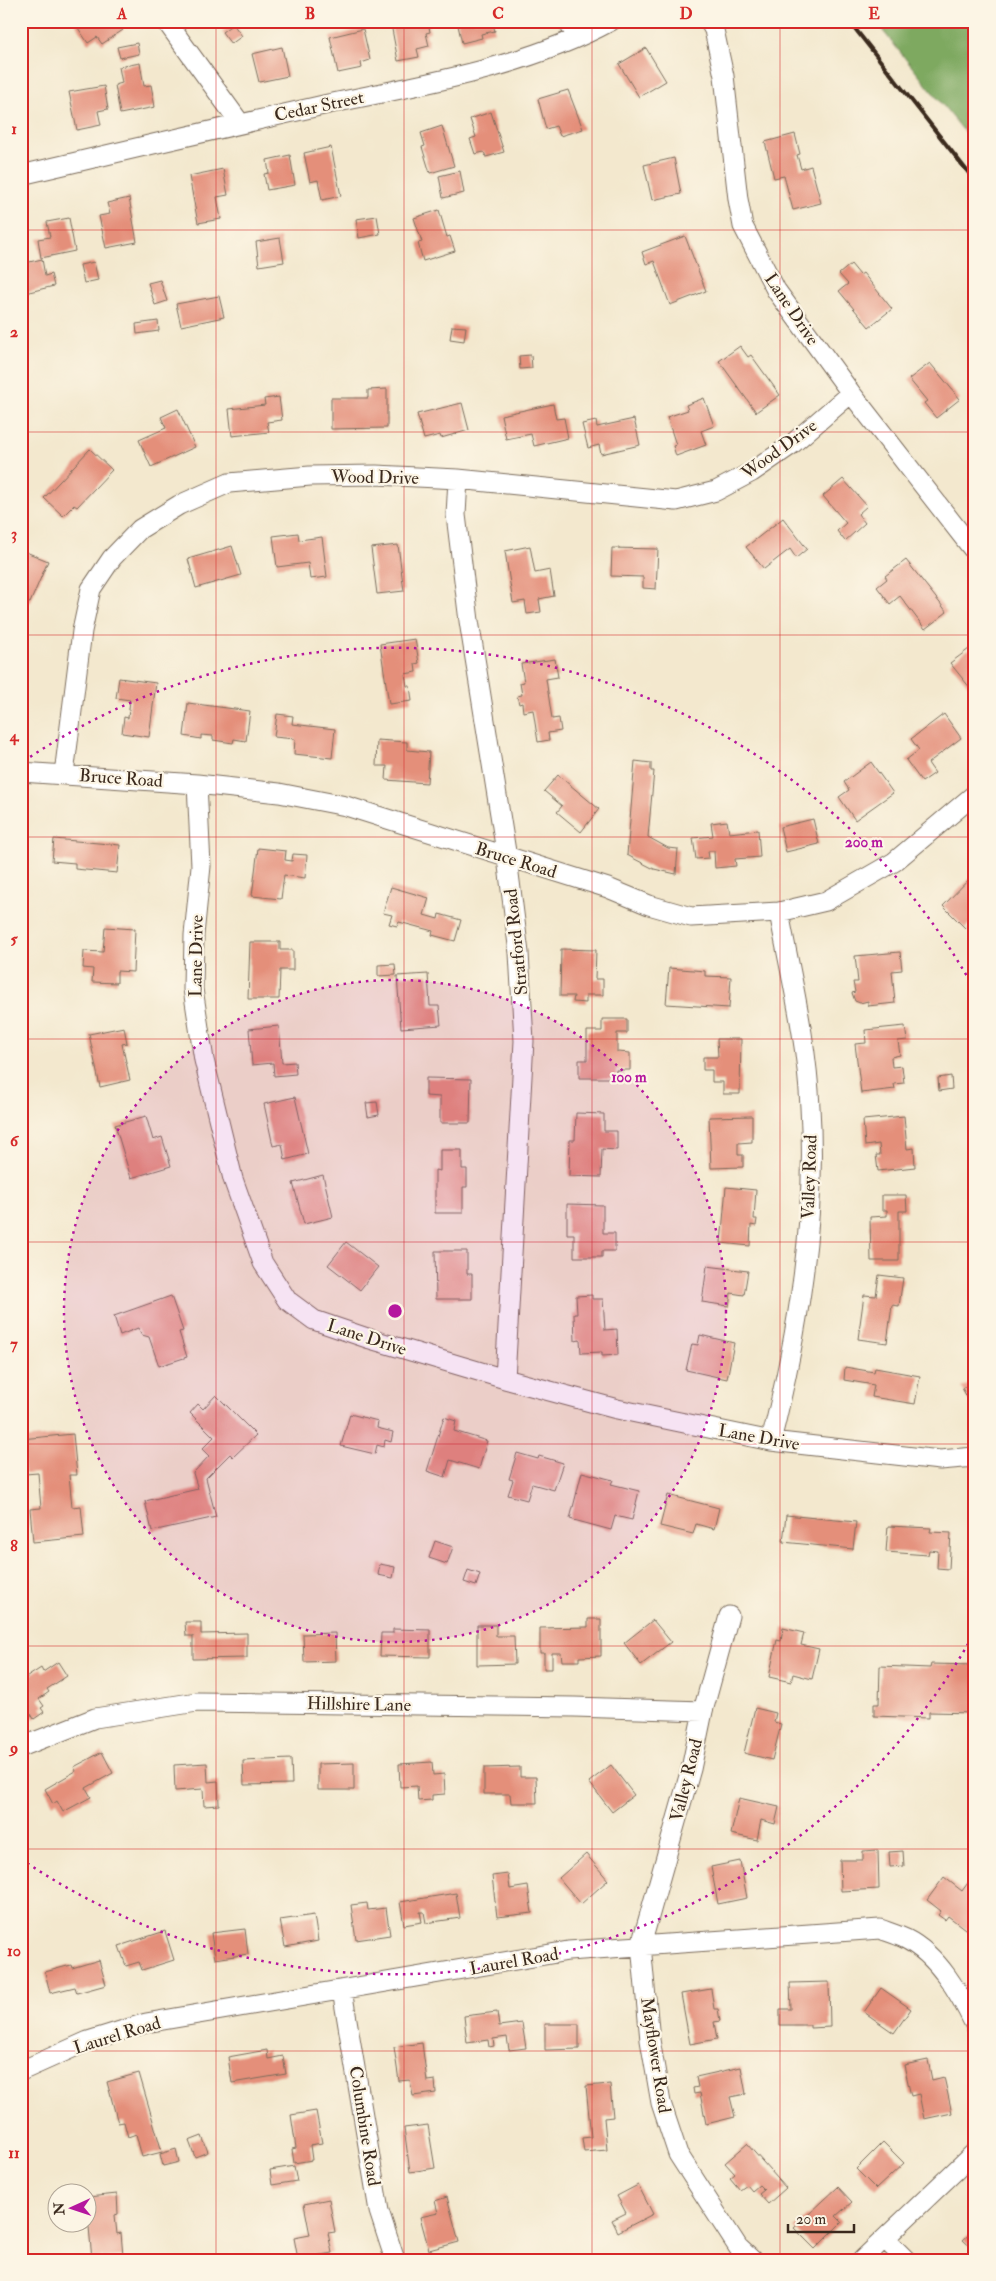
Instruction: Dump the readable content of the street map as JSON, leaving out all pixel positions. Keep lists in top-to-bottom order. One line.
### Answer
{"streets":{"street":["Cedar Street","Lane Drive","Wood Drive","Bruce Road","Stratford Road","Valley Road","Hillshire Lane","Laurel Road","Mayflower Road","Columbine Road"]},"crossings":[["Lane Drive","Wood Drive"],["Lane Drive","Bruce Road"],["Lane Drive","Stratford Road"],["Lane Drive","Valley Road"],["Wood Drive","Bruce Road"],["Wood Drive","Stratford Road"],["Bruce Road","Stratford Road"],["Bruce Road","Valley Road"],["Valley Road","Hillshire Lane"],["Valley Road","Laurel Road"],["Valley Road","Mayflower Road"],["Laurel Road","Mayflower Road"],["Laurel Road","Columbine Road"]],"scale_bar":"20 m","north":"left","grid":{"columns":["A","B","C","D","E"],"rows":["1","2","3","4","5","6","7","8","9","10","11"]},"rings":["200 m","100 m"]}
